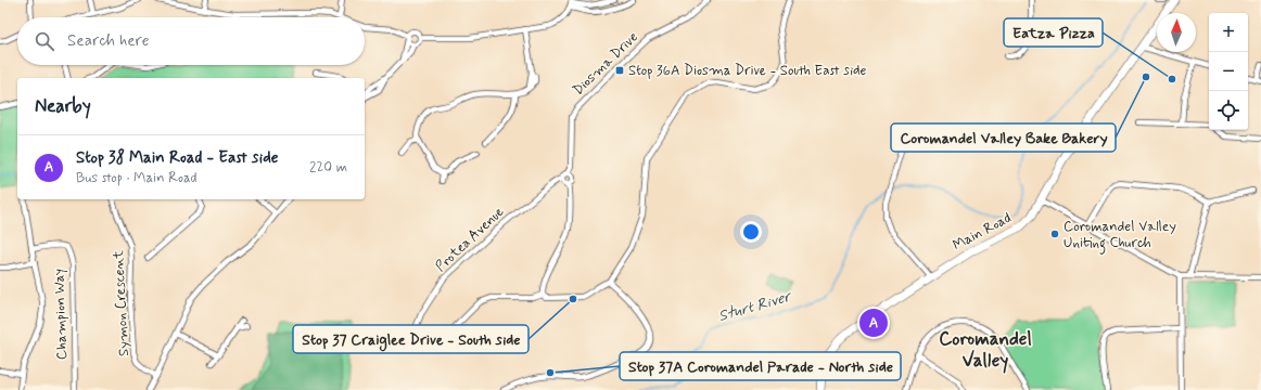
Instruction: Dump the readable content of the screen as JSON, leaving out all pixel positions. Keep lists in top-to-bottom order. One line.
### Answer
{"streets":{"main road":["Main Road"],"street":["Diosma Drive","Protea Avenue","Symon Crescent","Champion Way"]},"crossings":[["Diosma Drive","Protea Avenue"]],"districts":["Coromandel Valley"],"water":["Sturt River"],"places":{"transit":["Stop 36A Diosma Drive - South East side"],"other":["Coromandel Valley Bake Bakery","Eatza Pizza","Coromandel Valley Uniting Church","Stop 37 Craiglee Drive - South side","Stop 37A Coromandel Parade - North side"]},"north":"top","page":{"map_buttons":["+","−"],"search":"Search here","heading":"Nearby","list":[{"mark":"A","name":"Stop 38 Main Road - East side","note":"Bus stop · Main Road","value":"220 m"}],"pins":"A"}}
